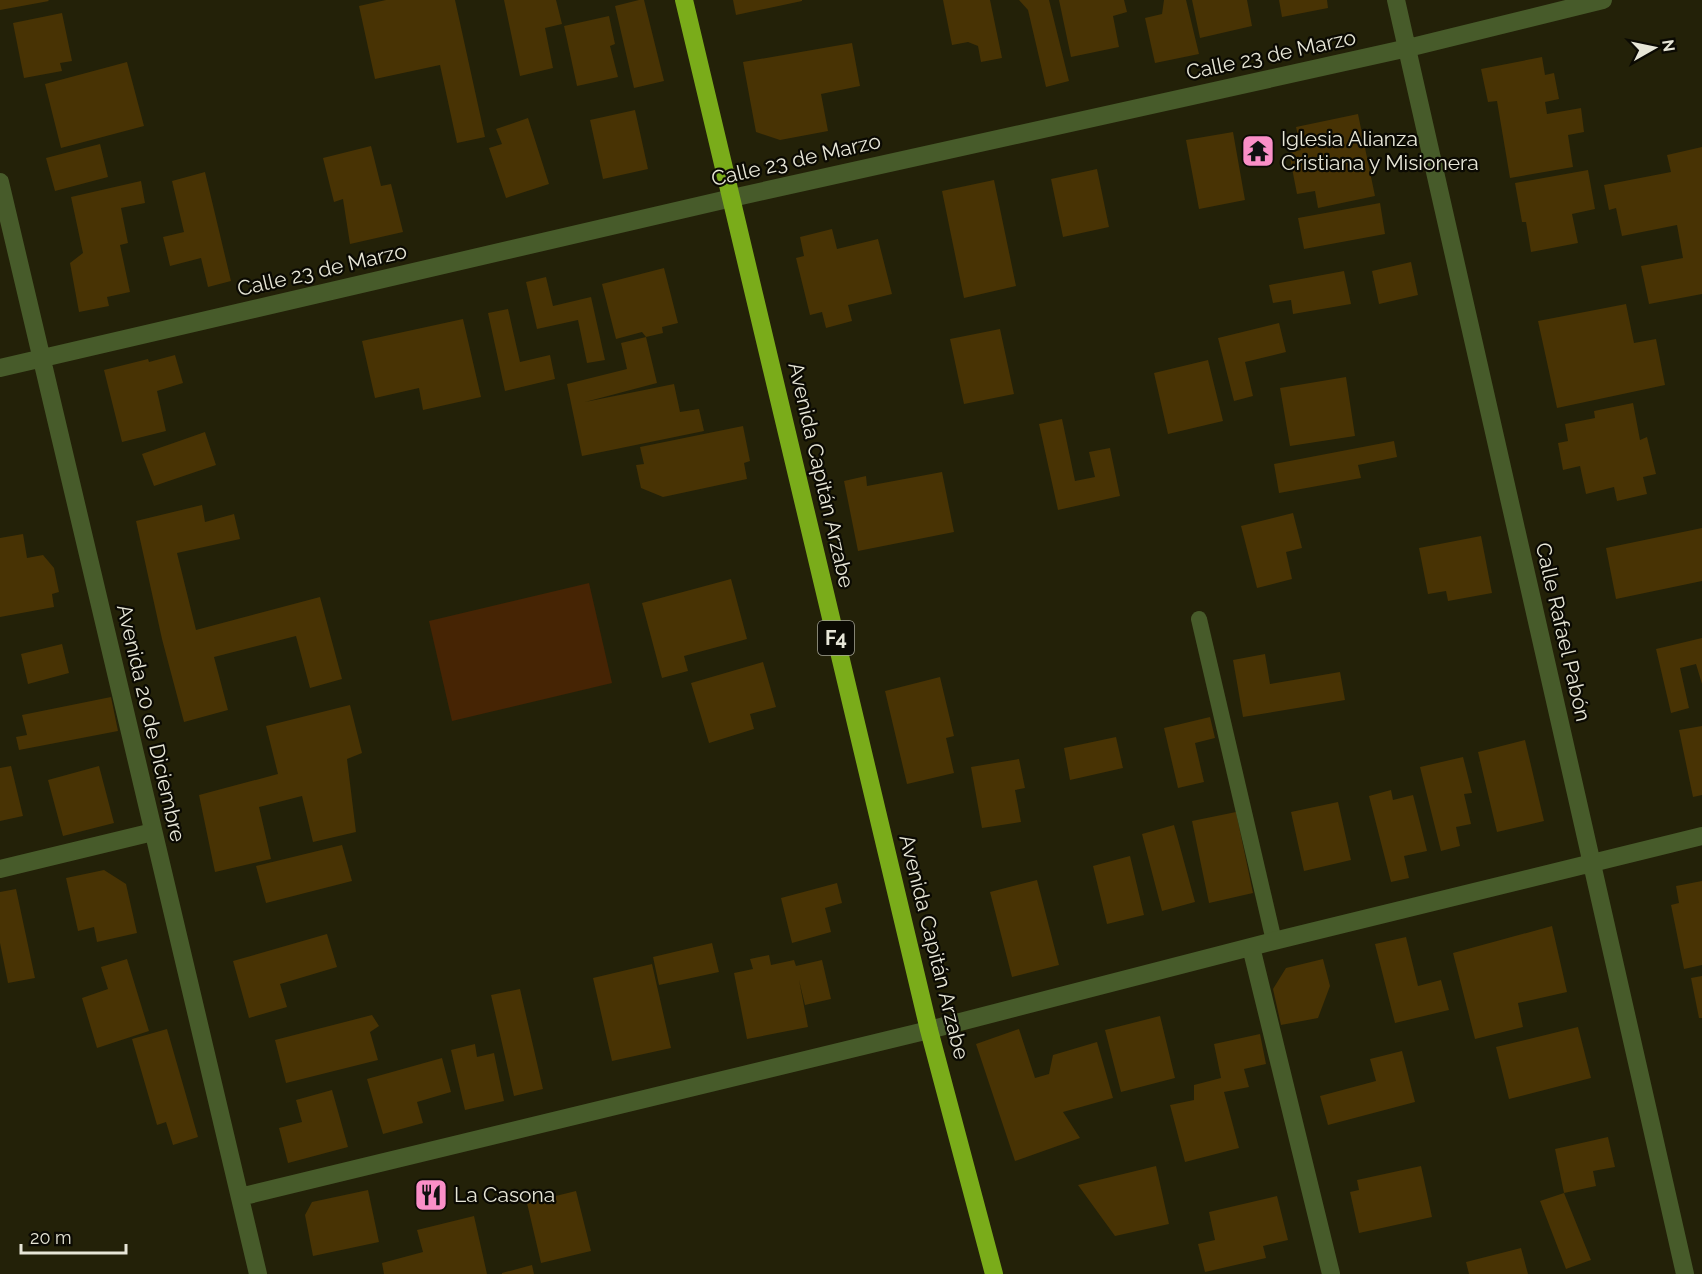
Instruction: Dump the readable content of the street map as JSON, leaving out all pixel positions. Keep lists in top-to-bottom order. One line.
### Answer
{"streets":{"highway":["Avenida Capitán Arzabe","F4"],"street":["Calle 23 de Marzo","Calle Rafael Pabón","Avenida 20 de Diciembre"]},"crossings":[["Calle 23 de Marzo","Avenida Capitán Arzabe"],["Calle 23 de Marzo","Calle Rafael Pabón"],["Calle 23 de Marzo","Avenida 20 de Diciembre"]],"places":{"temple":["Iglesia Alianza Cristiana y Misionera"],"restaurant":["La Casona"]},"scale_bar":"20 m","north":"right"}
